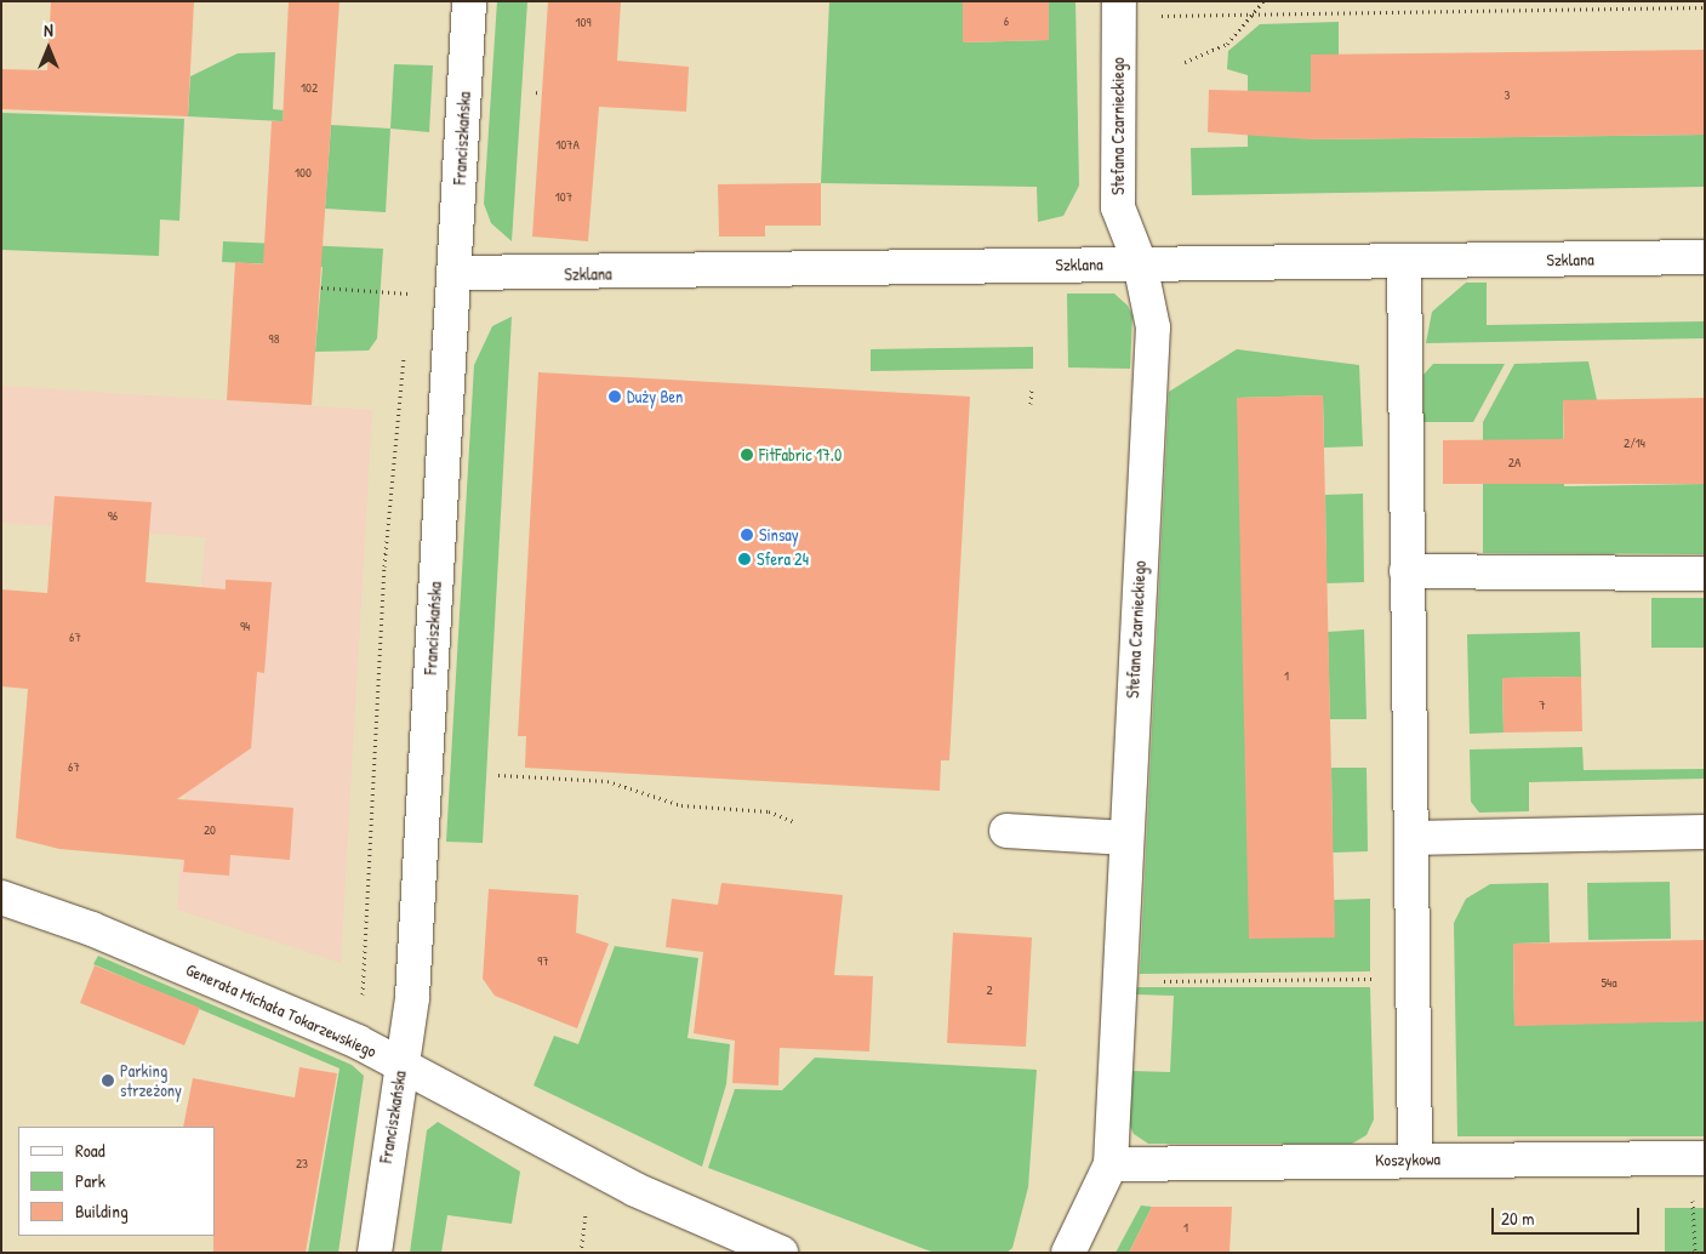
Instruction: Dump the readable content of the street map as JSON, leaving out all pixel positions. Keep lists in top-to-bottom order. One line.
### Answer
{"streets":{"street":["Stefana Czarnieckiego","Franciszkańska","Szklana","Generała Michała Tokarzewskiego","Koszykowa"]},"crossings":[["Stefana Czarnieckiego","Szklana"],["Stefana Czarnieckiego","Koszykowa"],["Franciszkańska","Szklana"],["Franciszkańska","Generała Michała Tokarzewskiego"]],"places":["Duży Ben","FitFabric 17.0","Sinsay","Sfera 24","Parking strzeżony"],"house_numbers":["6","109","102","3","107A","100","107","98","2/14","2A","96","94","67","1","7","67","20","97","54a","2","23","1"],"legend":["Road","Park","Building"],"scale_bar":"20 m","north":"top"}
